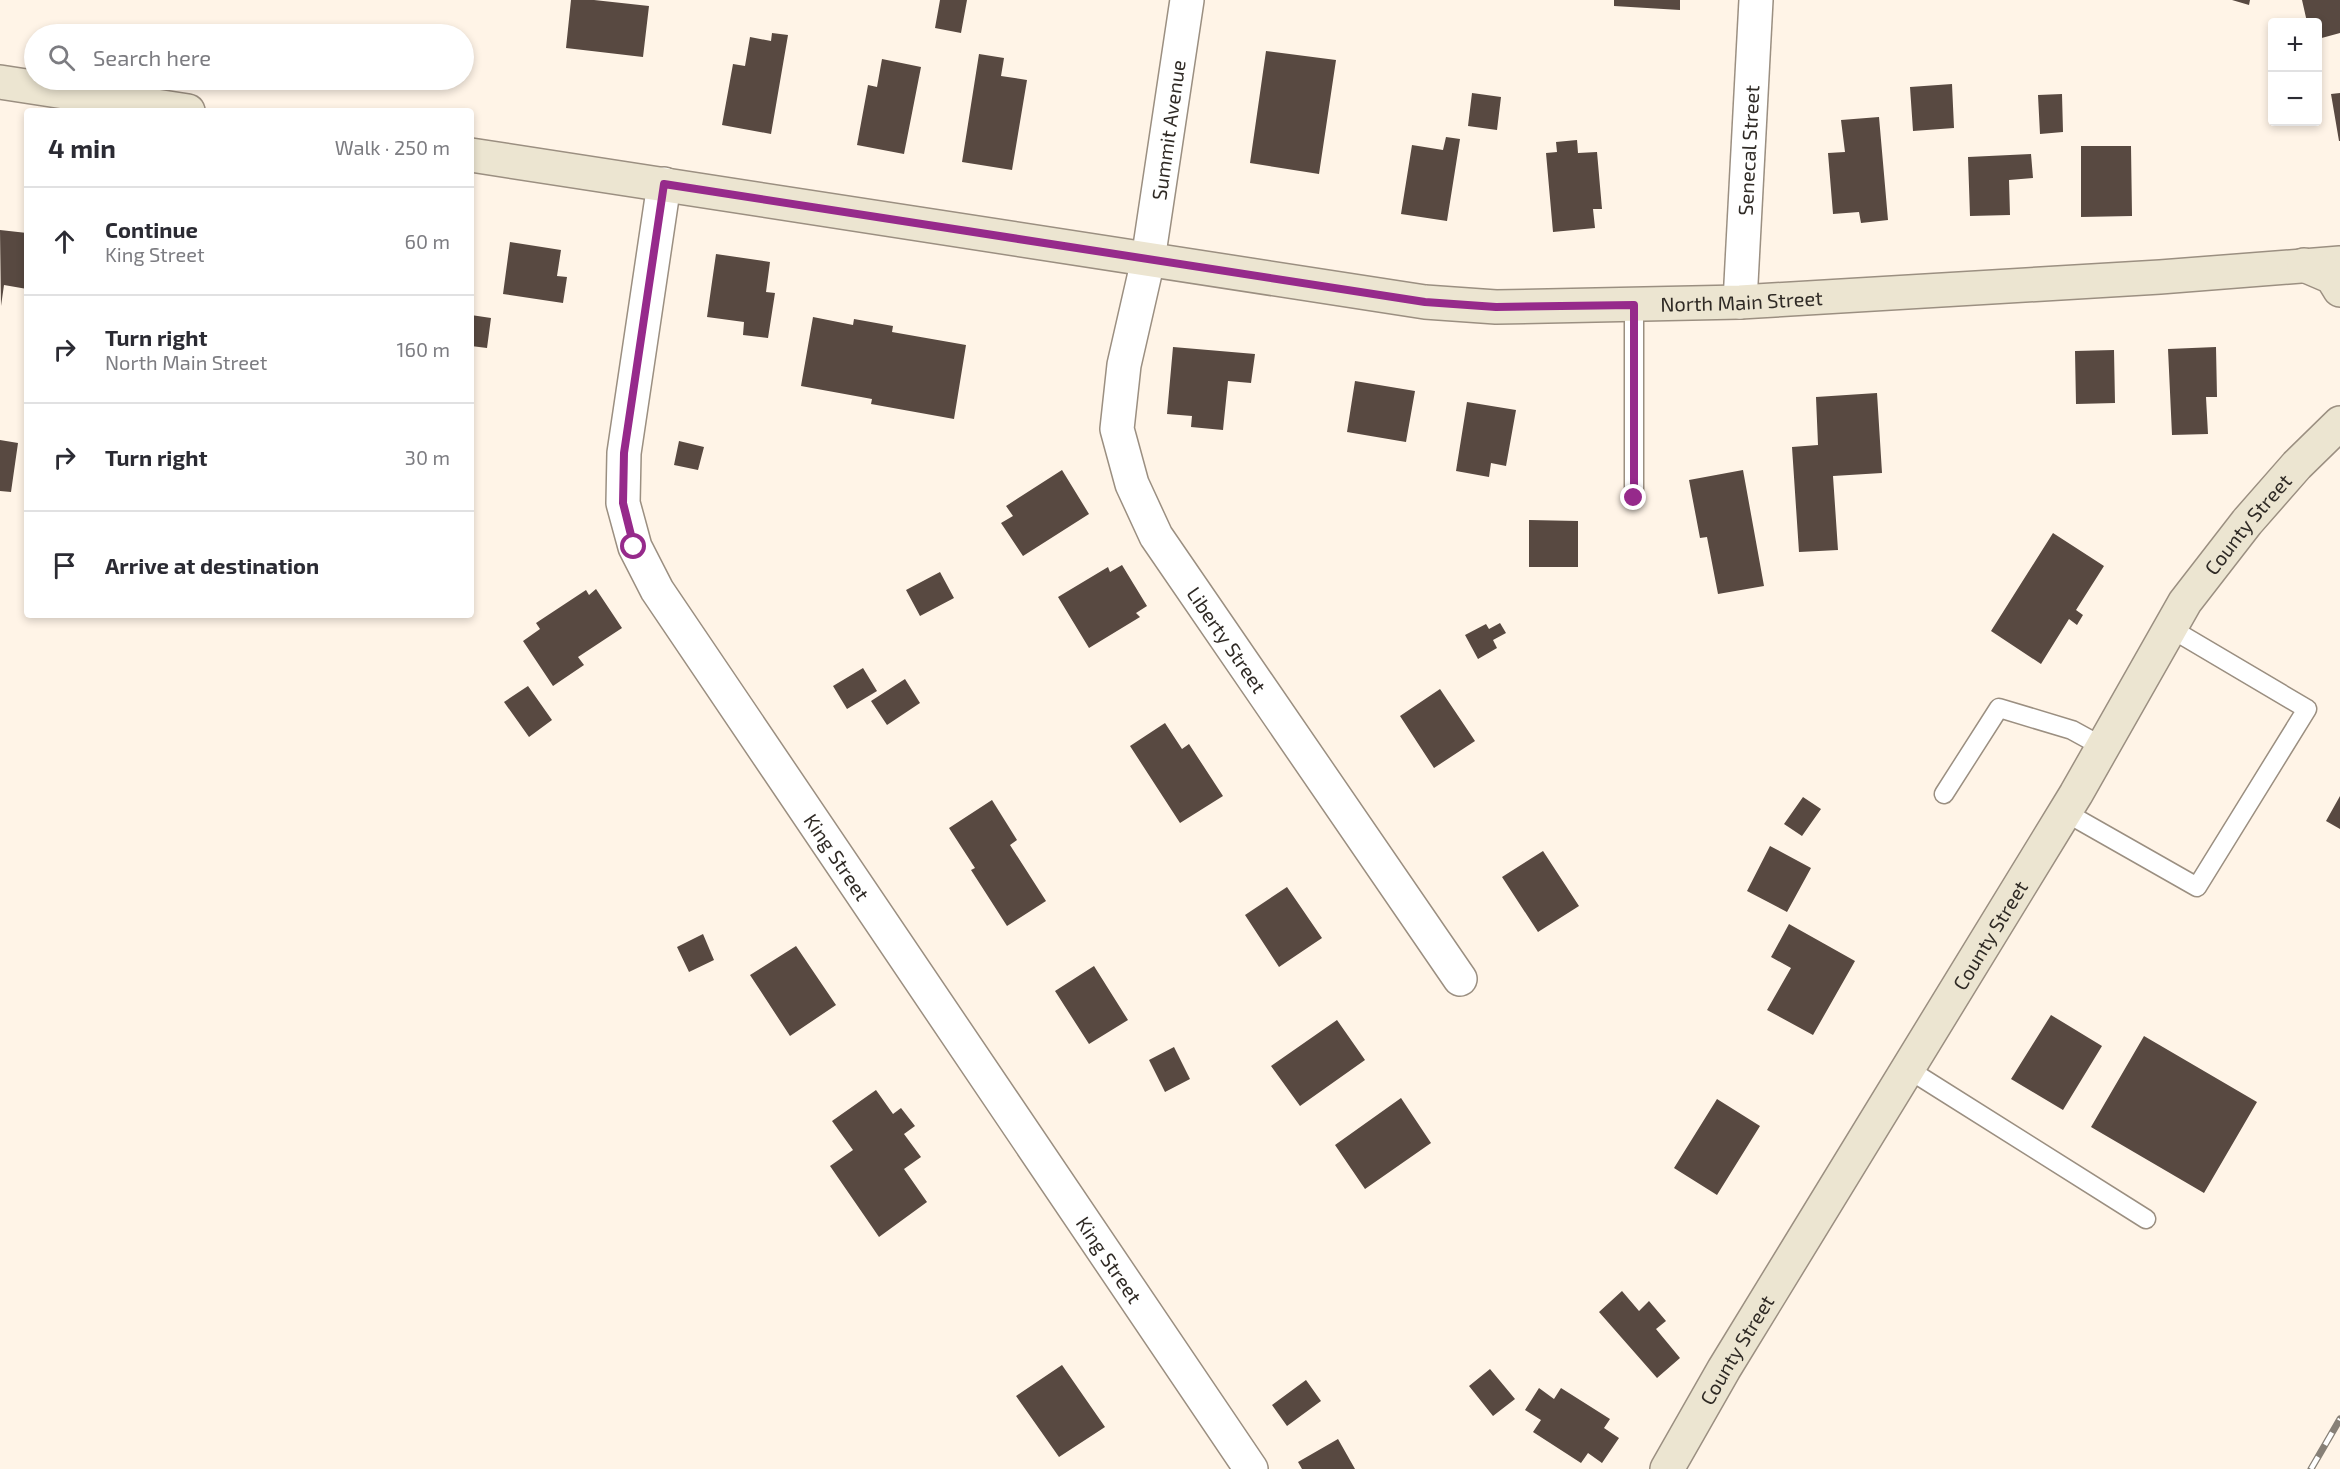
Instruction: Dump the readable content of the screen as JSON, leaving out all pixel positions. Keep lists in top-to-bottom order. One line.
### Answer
{"streets":{"street":["Summit Avenue","Senecal Street","North Main Street","County Street","Liberty Street","King Street"]},"crossings":[["Summit Avenue","North Main Street"],["Summit Avenue","Liberty Street"],["Senecal Street","North Main Street"],["North Main Street","Liberty Street"],["North Main Street","King Street"]],"page":{"map_buttons":["+","−"],"search":"Search here","heading":["4 min","Walk · 250 m"],"list":[["Continue","King Street","60 m"],["Turn right","North Main Street","160 m"],["Turn right","30 m"],"Arrive at destination"]}}
